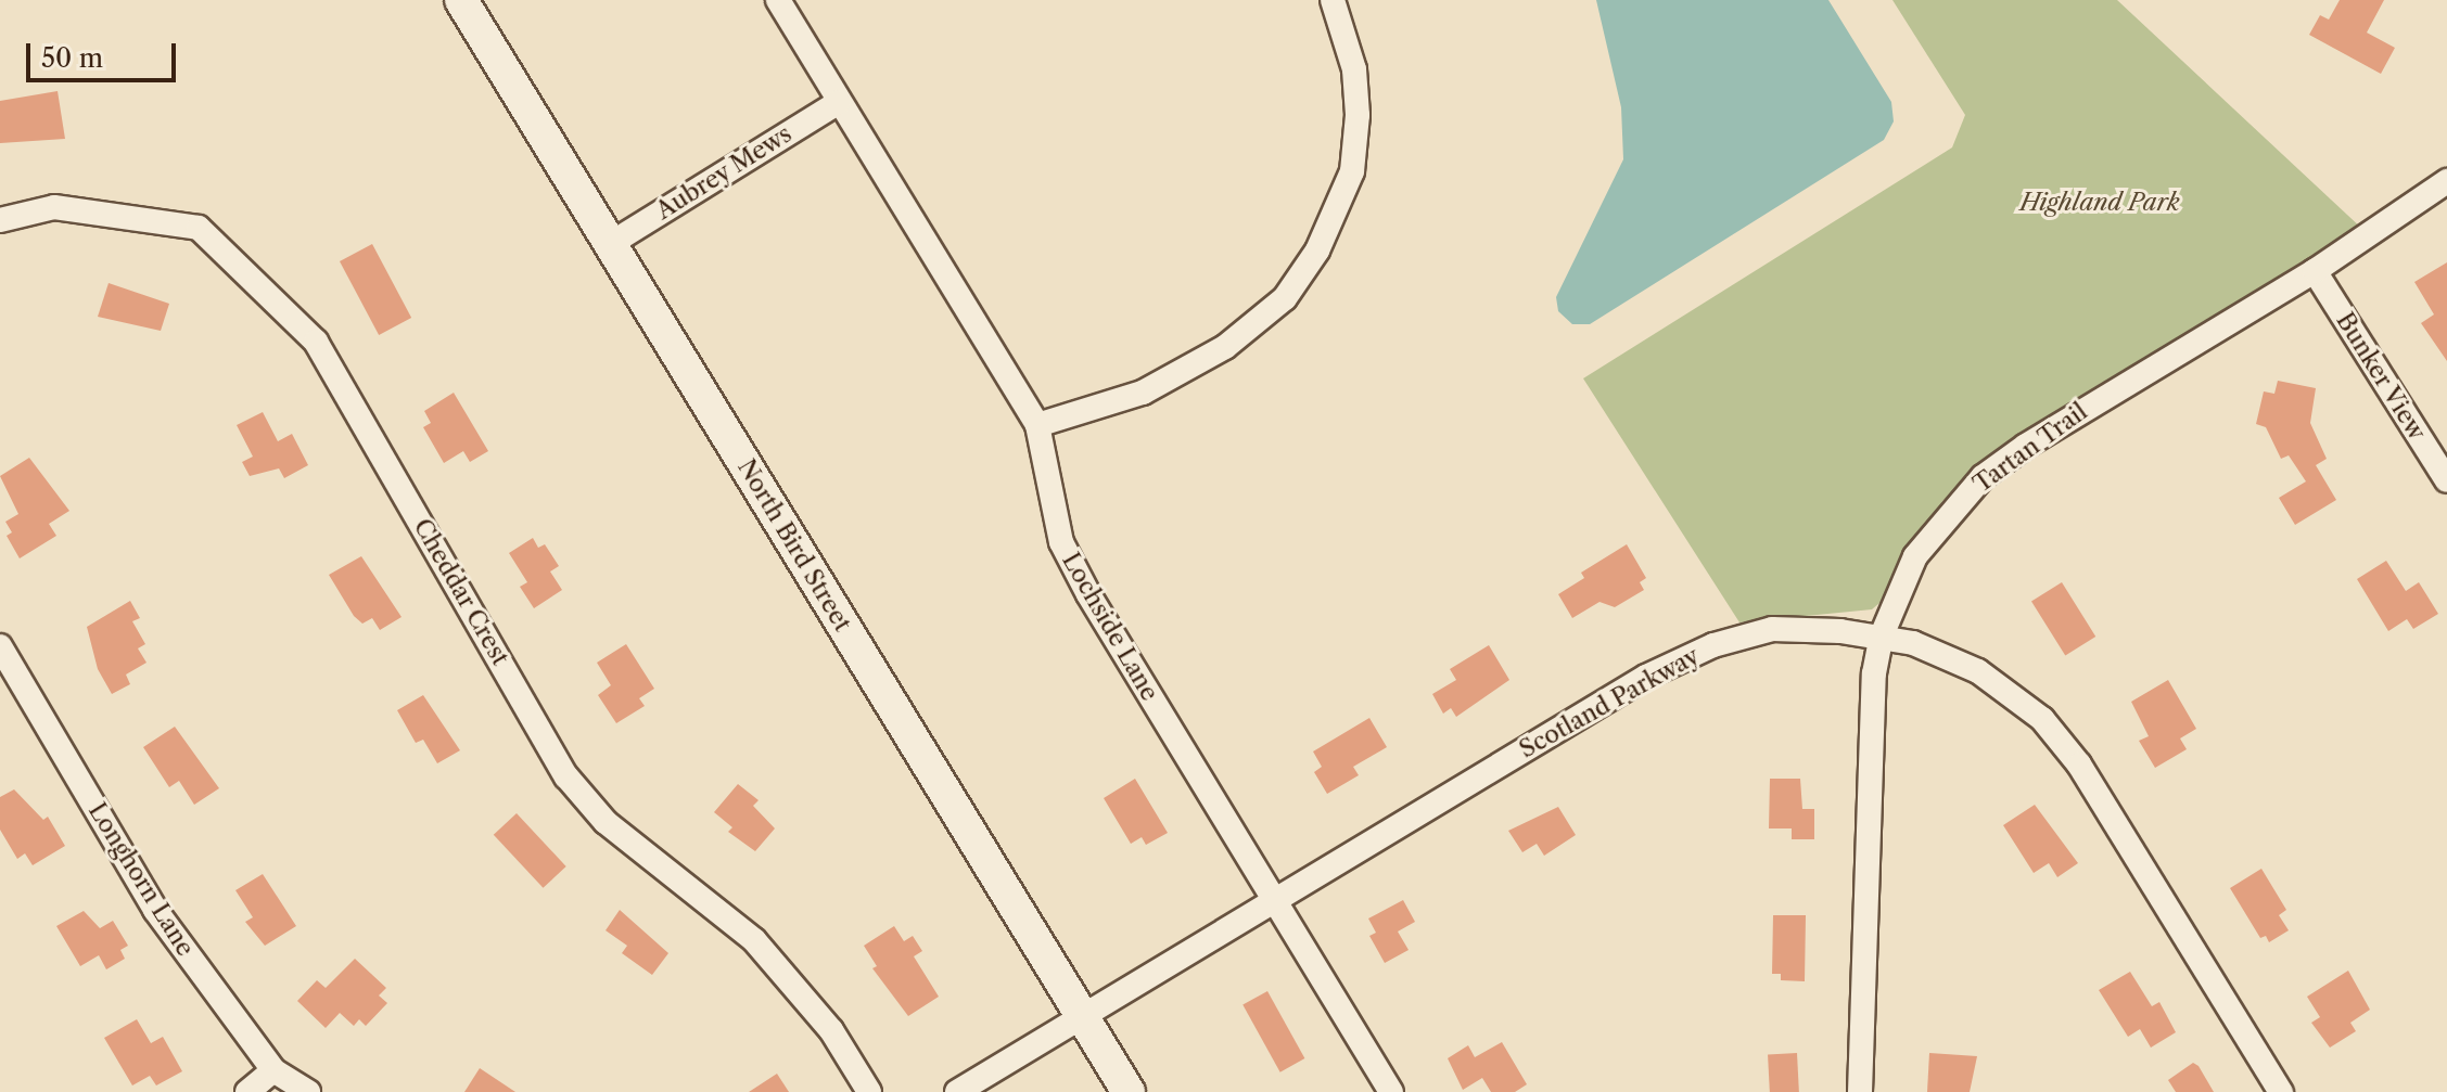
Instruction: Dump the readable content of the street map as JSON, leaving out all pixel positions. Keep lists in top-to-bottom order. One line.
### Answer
{"streets":{"street":["Aubrey Mews","Bunker View","Tartan Trail","North Bird Street","Cheddar Crest","Lochside Lane","Scotland Parkway","Longhorn Lane"]},"crossings":[["Aubrey Mews","North Bird Street"],["Aubrey Mews","Lochside Lane"],["Bunker View","Tartan Trail"],["Tartan Trail","Scotland Parkway"],["North Bird Street","Scotland Parkway"],["Lochside Lane","Scotland Parkway"]],"parks":["Highland Park"],"scale_bar":"50 m"}
